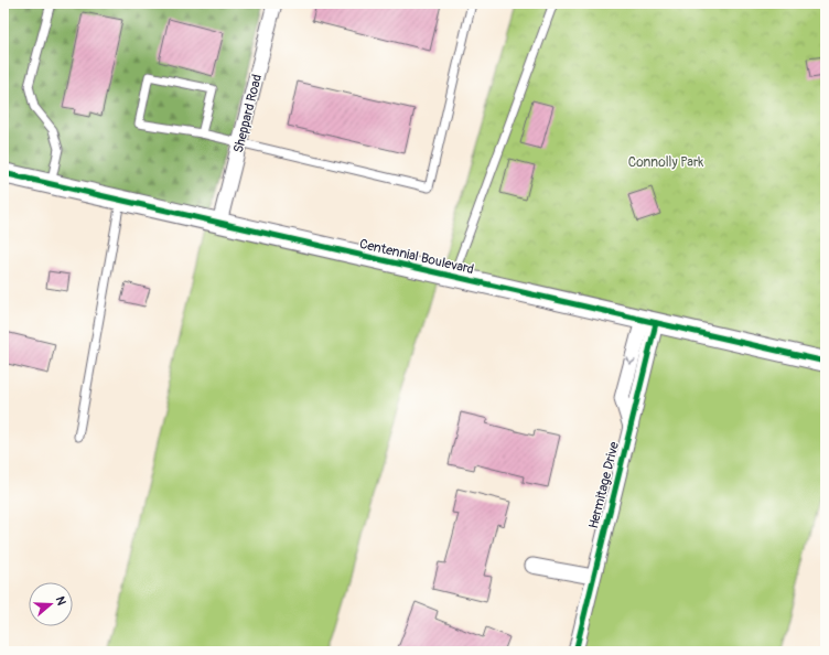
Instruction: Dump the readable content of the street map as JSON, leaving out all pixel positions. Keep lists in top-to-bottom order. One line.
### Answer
{"streets":{"main road":["Centennial Boulevard"],"street":["Sheppard Road","Hermitage Drive"]},"crossings":[["Sheppard Road","Centennial Boulevard"],["Centennial Boulevard","Hermitage Drive"]],"parks":["Connolly Park"],"north":"right"}
